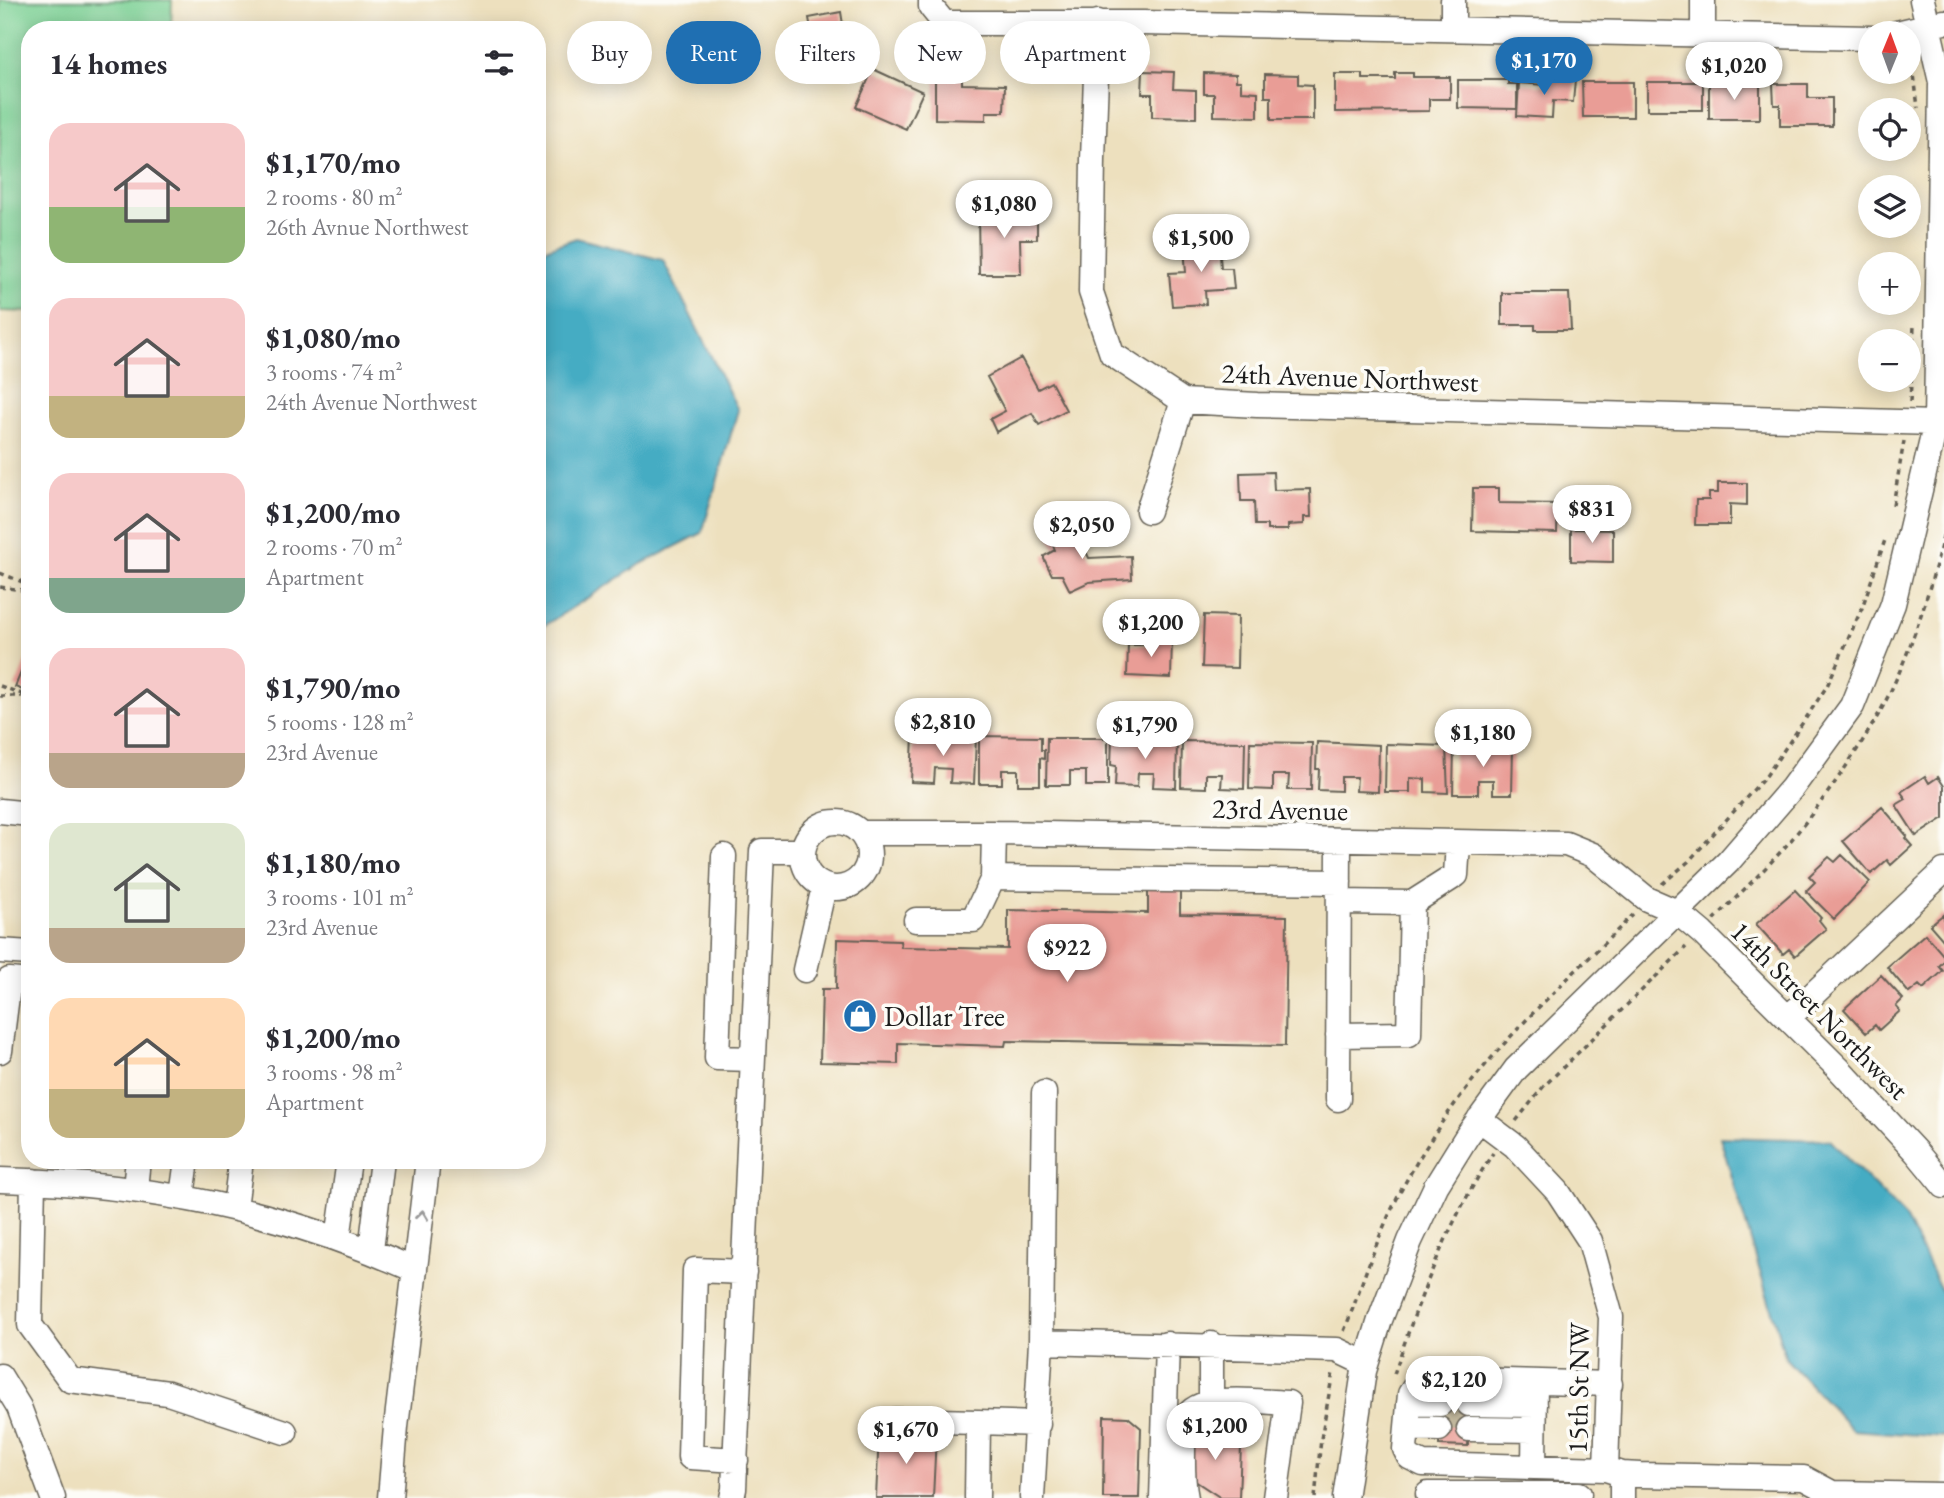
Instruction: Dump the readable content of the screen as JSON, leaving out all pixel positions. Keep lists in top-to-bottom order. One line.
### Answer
{"streets":{"street":["24th Avenue Northwest","23rd Avenue","14th Street Northwest","15th St NW"]},"crossings":[["23rd Avenue","14th Street Northwest"]],"places":{"shop":["Dollar Tree"]},"north":"top","page":{"map_buttons":["+","−"],"chip":["Buy","Rent","Filters","New","Apartment"],"heading":"14 homes","price":["$1,170","$1,020","$1,080","$1,500","$831","$2,050","$1,200","$2,810","$1,790","$1,180","$922","$2,120","$1,200","$1,670"],"list":[{"name":"$1,170/mo","note":"2 rooms · 80 m² · 26th Avnue Northwest"},{"name":"$1,080/mo","note":"3 rooms · 74 m² · 24th Avenue Northwest"},{"name":"$1,200/mo","note":"2 rooms · 70 m² · Apartment"},{"name":"$1,790/mo","note":"5 rooms · 128 m² · 23rd Avenue"},{"name":"$1,180/mo","note":"3 rooms · 101 m² · 23rd Avenue"},{"name":"$1,200/mo","note":"3 rooms · 98 m² · Apartment"}]}}
